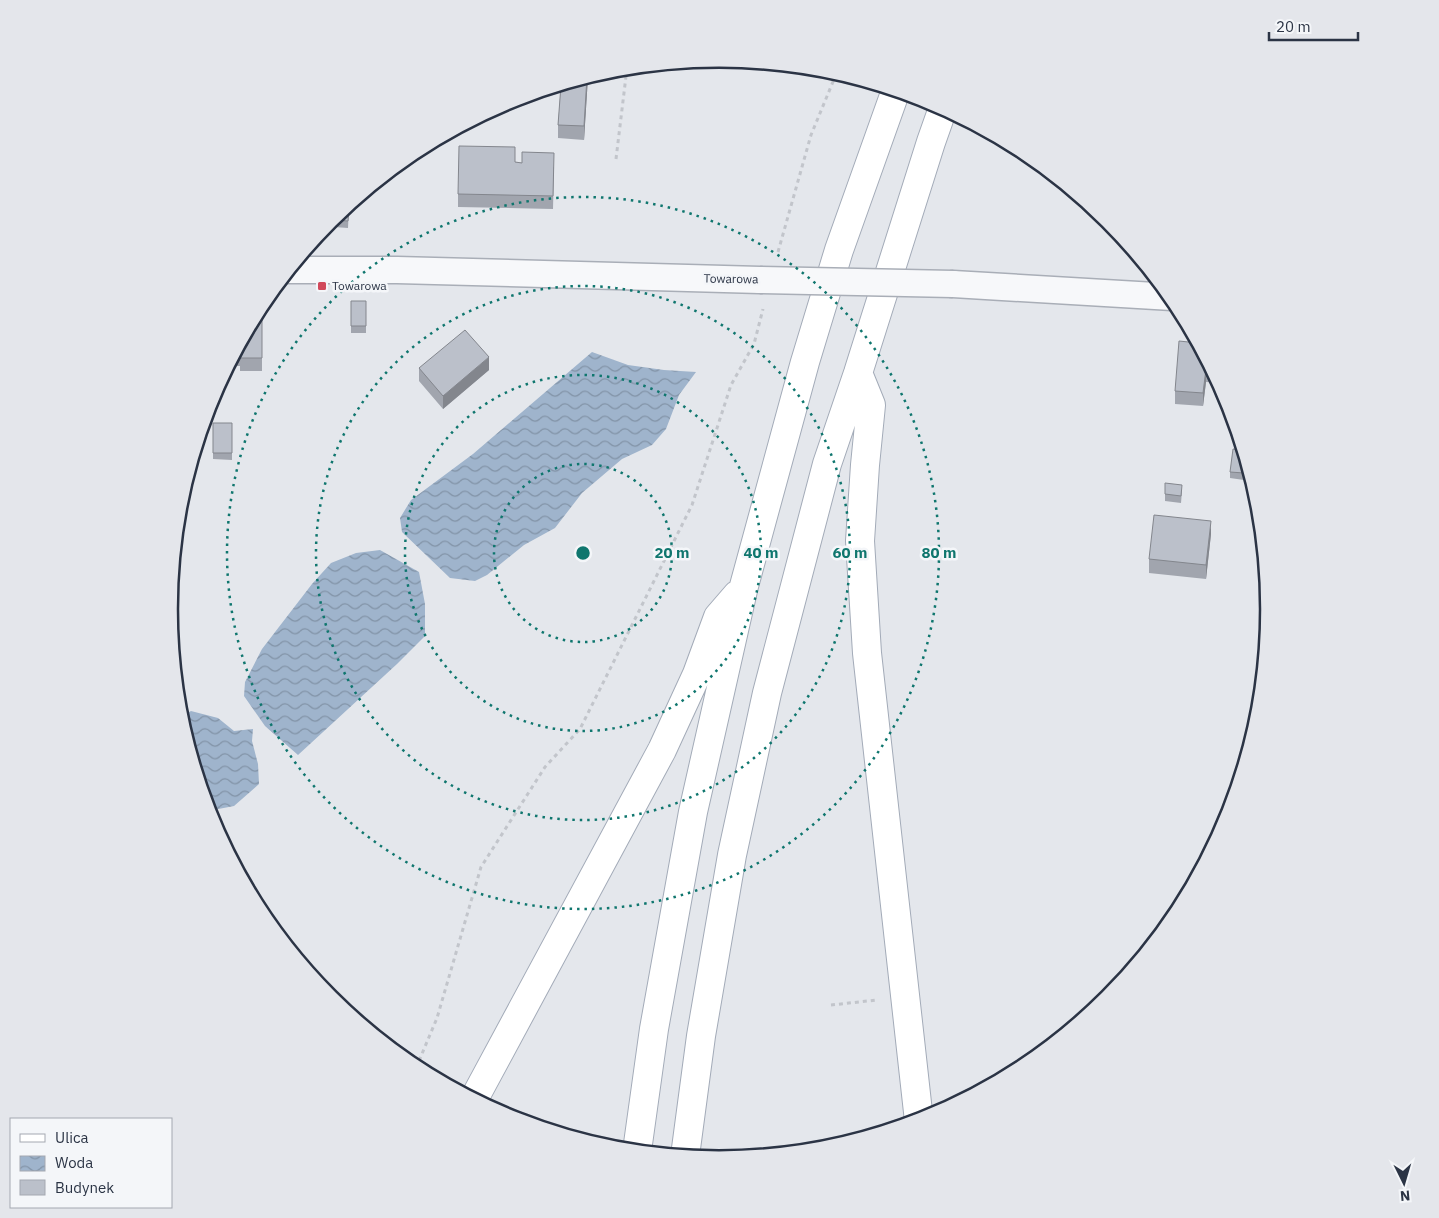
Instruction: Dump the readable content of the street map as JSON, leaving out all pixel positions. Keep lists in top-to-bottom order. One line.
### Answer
{"streets":{"street":["Towarowa"]},"places":{"transit":["Towarowa"]},"legend":["Ulica","Woda","Budynek"],"scale_bar":"20 m","north":"bottom","rings":["20 m","40 m","60 m","80 m"]}
